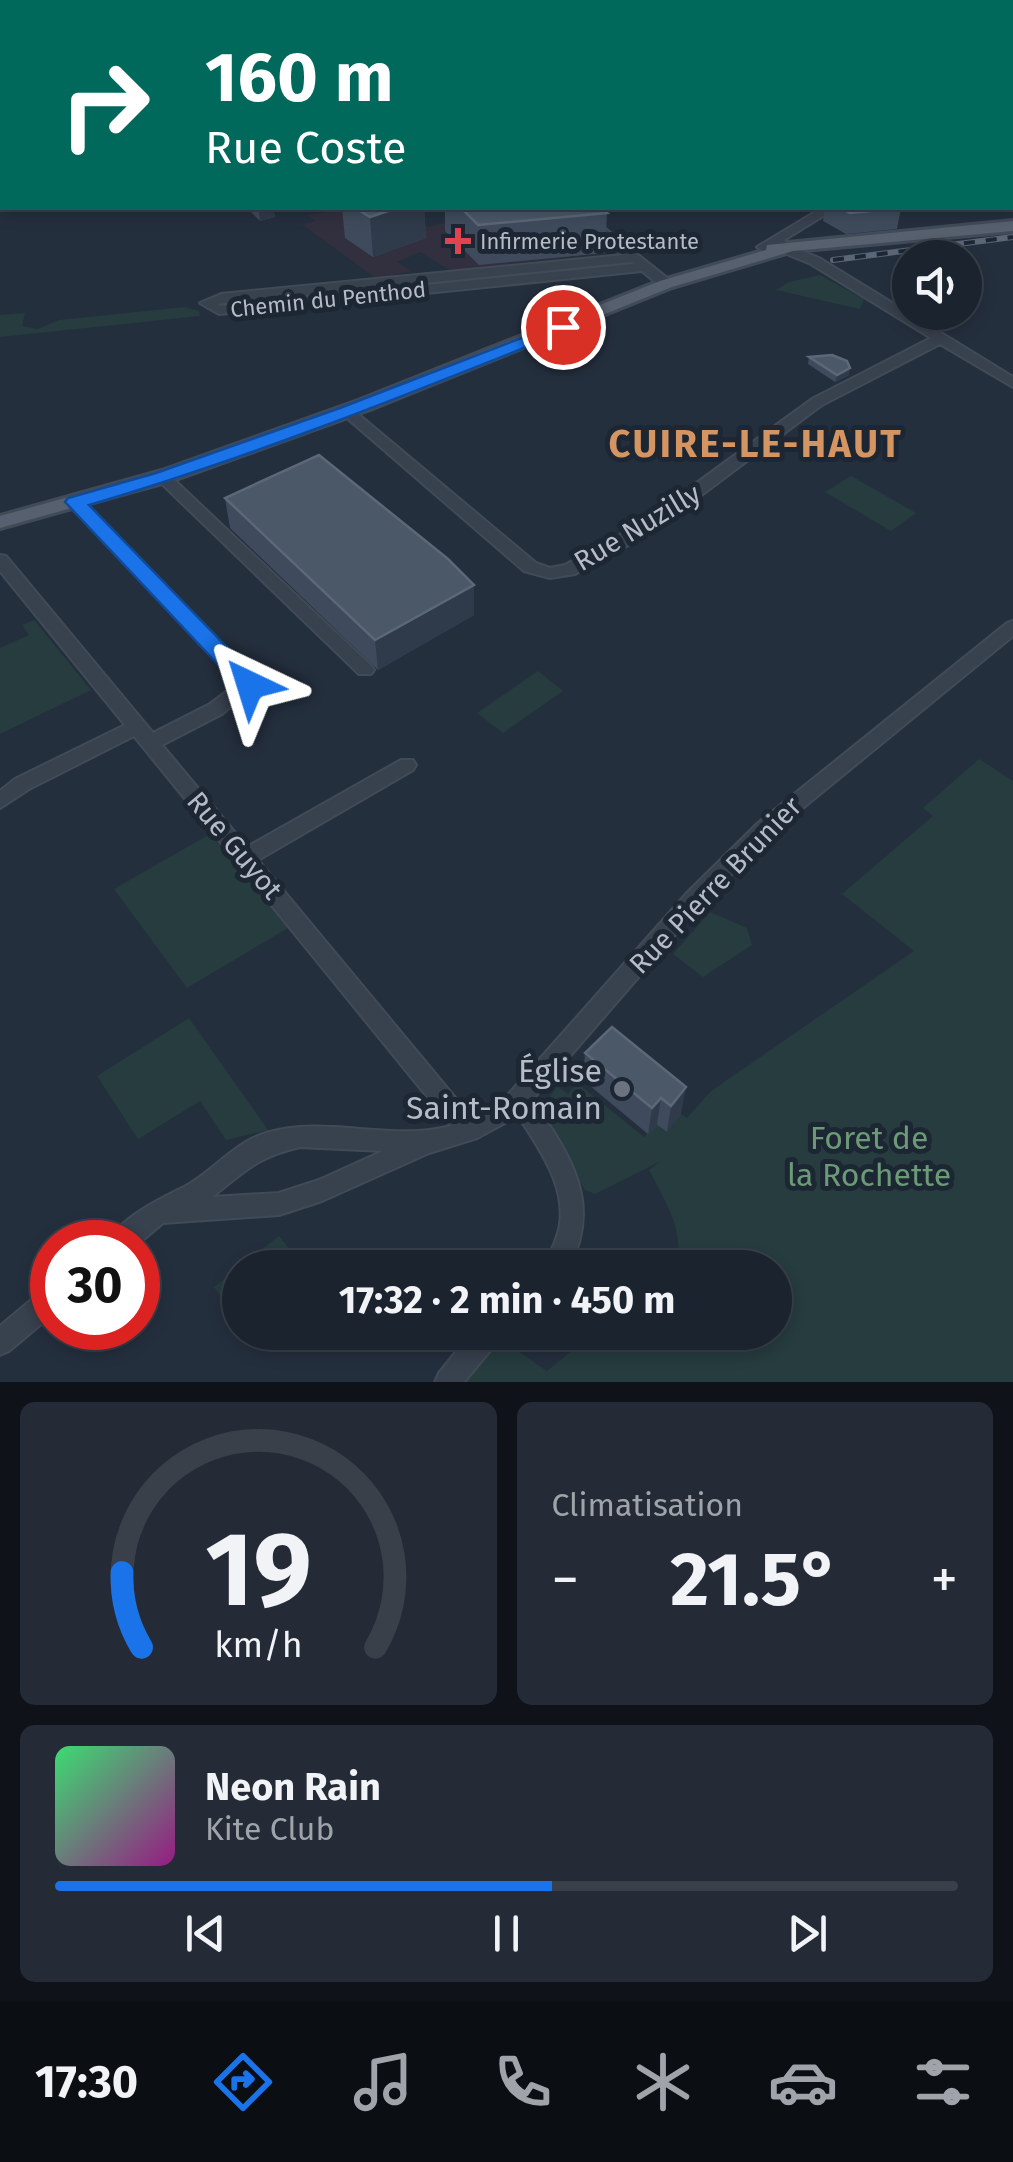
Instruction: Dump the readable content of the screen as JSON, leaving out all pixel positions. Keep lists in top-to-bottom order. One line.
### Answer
{"streets":{"street":["Chemin du Penthod","Rue Nuzilly","Rue Guyot","Rue Pierre Brunier"]},"crossings":[["Rue Guyot","Rue Pierre Brunier"]],"districts":["CUIRE-LE-HAUT"],"parks":["Foret de la Rochette"],"places":{"health":["Infirmerie Protestante"],"other":["Église Saint-Romain"]},"page":{"turn":["160 m","Rue Coste"],"limit":"30","trip":"17:32 · 2 min · 450 m","tile":"Climatisation","heat":["−","21.5°","+"],"song":["Neon Rain","Kite Club"],"tabs":"17:30","gauge":["19","km/h"]}}
